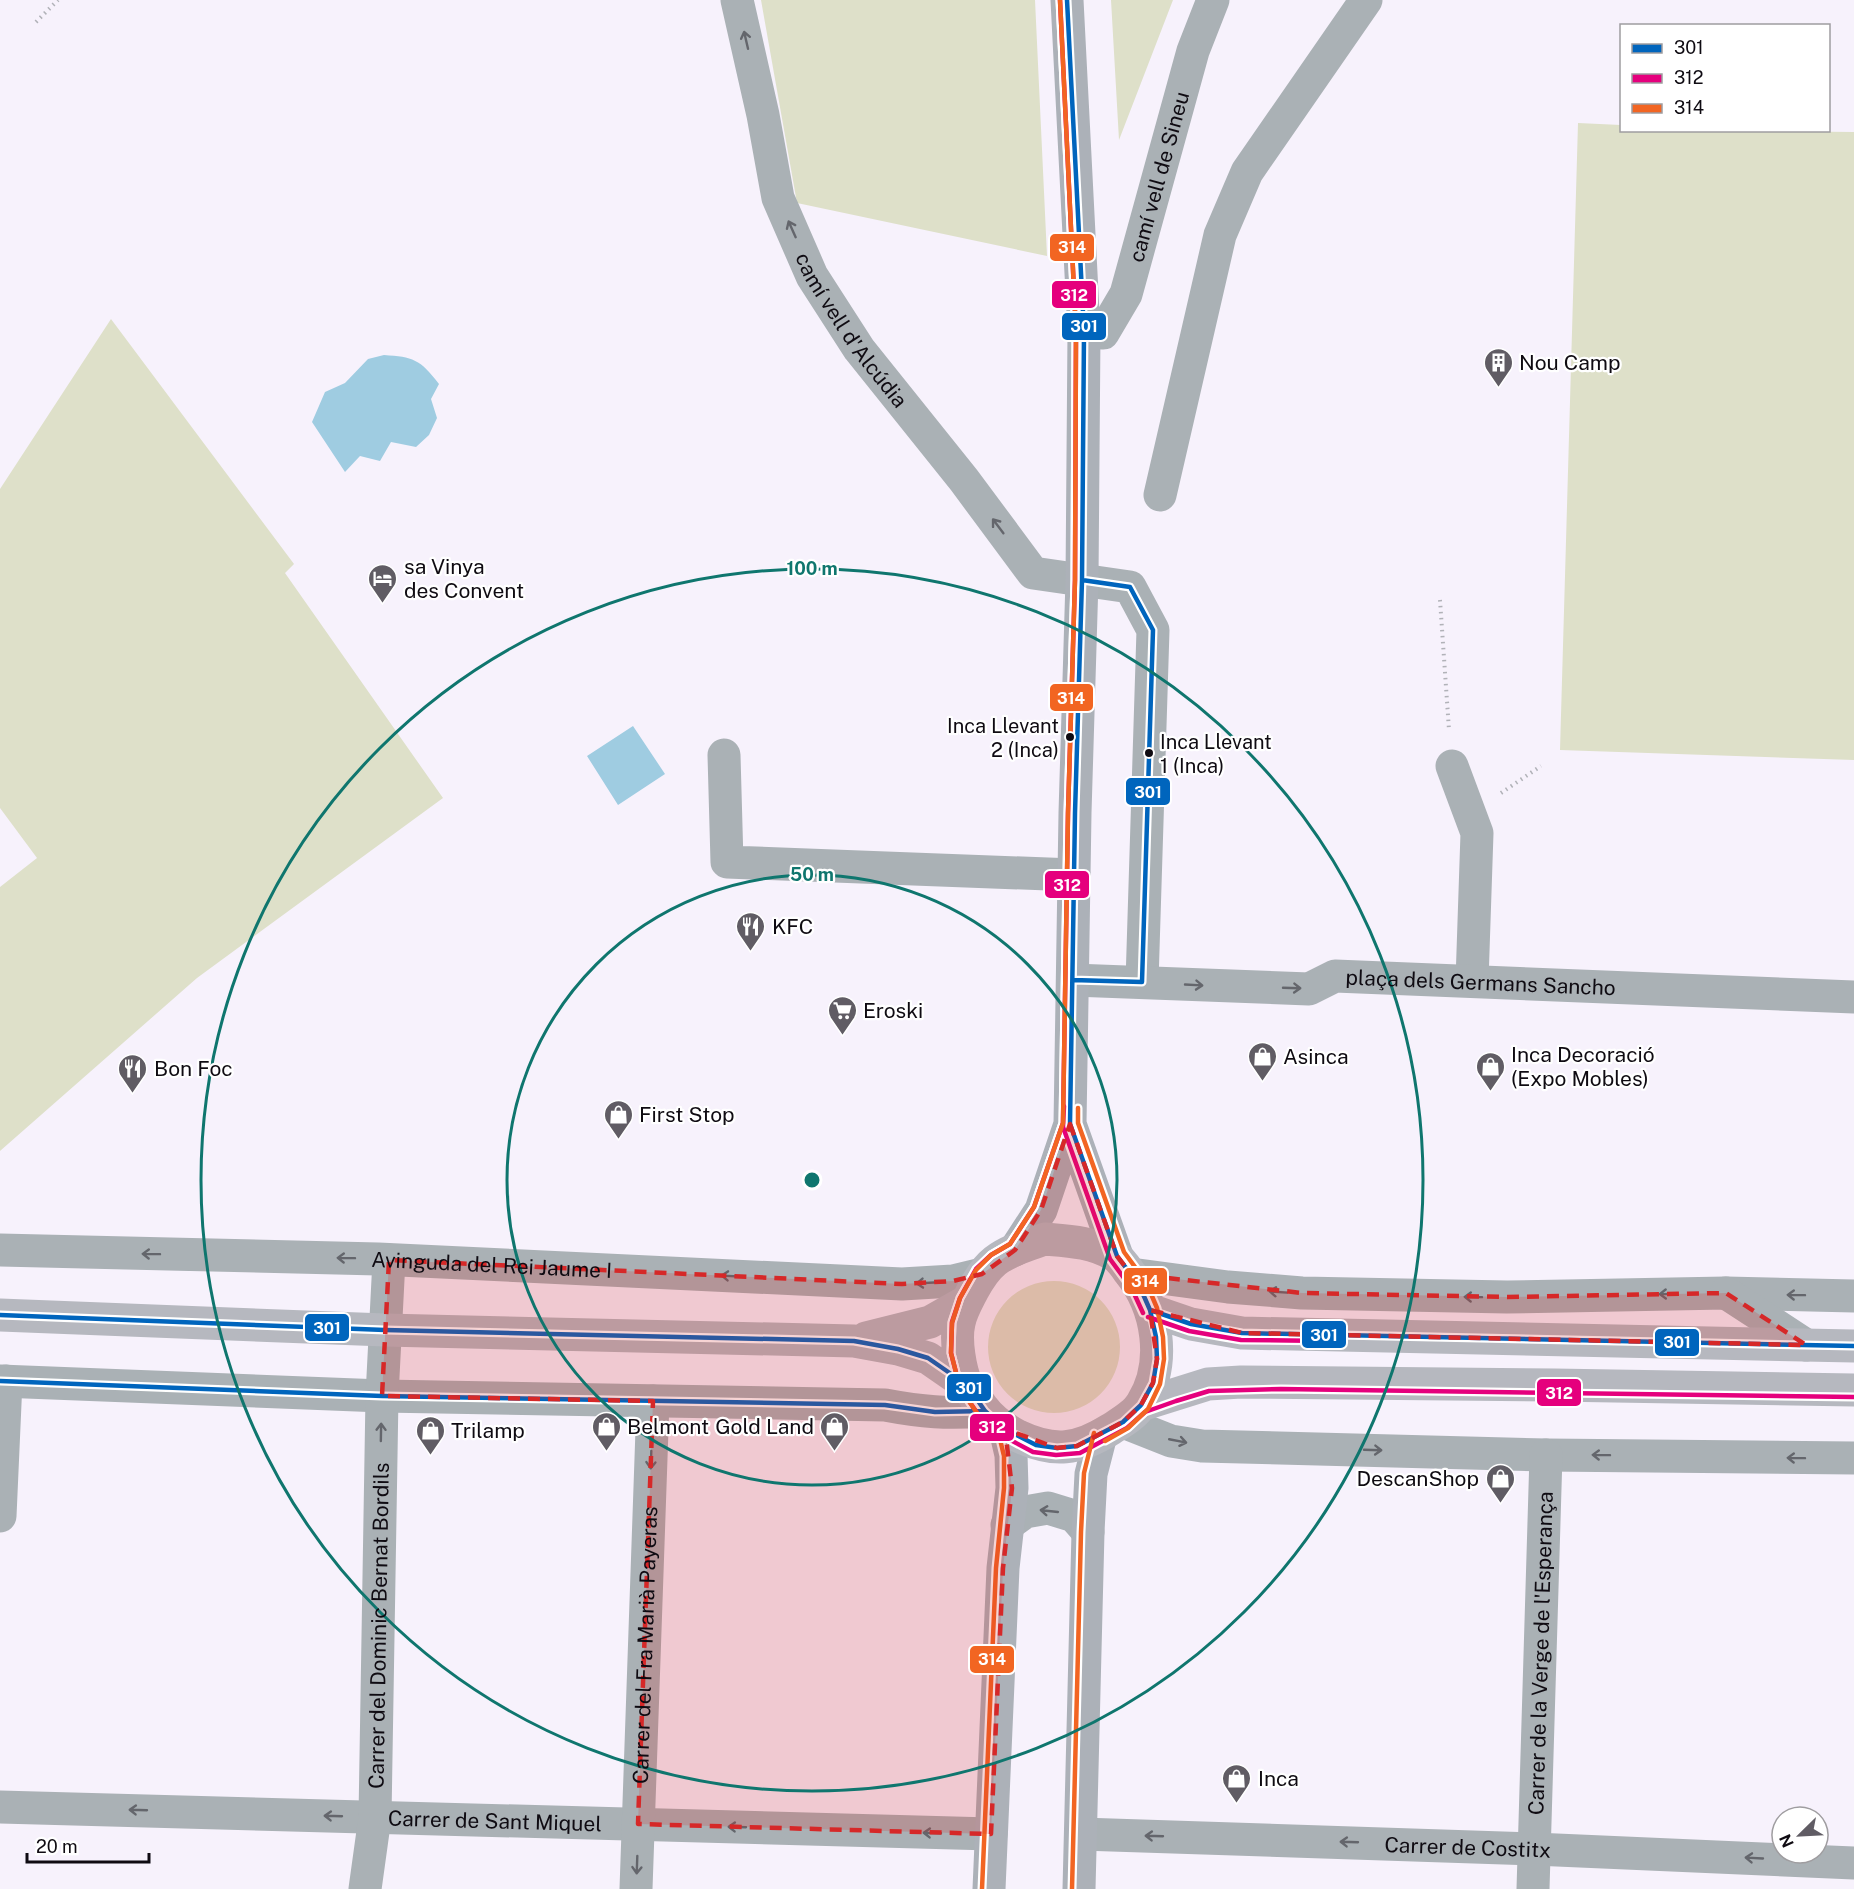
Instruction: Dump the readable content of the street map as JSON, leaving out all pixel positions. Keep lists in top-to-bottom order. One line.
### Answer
{"streets":{"street":["camí vell de Sineu","camí vell d'Alcúdia","plaça dels Germans Sancho","Avinguda del Rei Jaume I","Carrer del Dominic Bernat Bordils","Carrer del Fra Marià Payeras","Carrer de la Verge de l'Esperança","Carrer de Sant Miquel","Carrer de Costitx"]},"crossings":[["camí vell d'Alcúdia","plaça dels Germans Sancho"],["Avinguda del Rei Jaume I","Carrer del Dominic Bernat Bordils"],["Carrer del Dominic Bernat Bordils","Carrer de Sant Miquel"],["Carrer del Fra Marià Payeras","Carrer de Sant Miquel"],["Carrer de la Verge de l'Esperança","Carrer de Costitx"]],"one_way":["camí vell d'Alcúdia","plaça dels Germans Sancho","Carrer del Dominic Bernat Bordils","Carrer del Fra Marià Payeras","Carrer de Sant Miquel","Carrer de Costitx"],"places":{"building":["Nou Camp"],"hotel":["sa Vinya des Convent"],"other":["Inca Llevant 2 (Inca)","Inca Llevant 1 (Inca)"],"restaurant":["KFC","Bon Foc"],"supermarket":["Eroski"],"shop":["Asinca","Inca Decoració (Expo Mobles)","First Stop","Belmont","Gold Land","Trilamp","DescanShop","Inca"]},"lines":["transit line 301","transit line 312","transit line 314"],"legend":["301","312","314"],"scale_bar":"20 m","north":"bottom left","rings":["100 m","50 m"]}
